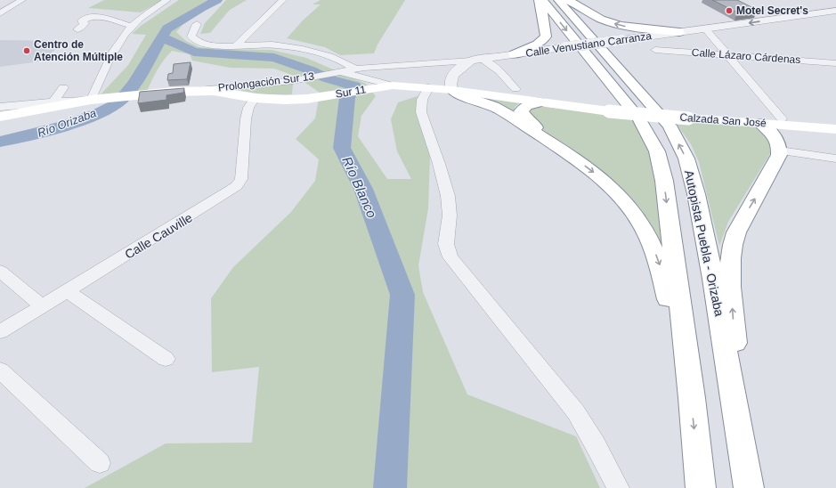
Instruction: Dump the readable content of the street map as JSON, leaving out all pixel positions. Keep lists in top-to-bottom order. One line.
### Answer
{"streets":{"main road":["Sur 11","Calzada San José","Autopista Puebla - Orizaba"],"street":["Calle Venustiano Carranza","Calle Lázaro Cárdenas","Prolongación Sur 13","Calle Cauville"]},"crossings":[["Calle Venustiano Carranza","Prolongación Sur 13"],["Prolongación Sur 13","Sur 11"],["Sur 11","Calzada San José"],["Sur 11","Calle Cauville"]],"water":["Río Orizaba","Río Blanco"],"places":["Motel Secret's","Centro de Atención Múltiple"]}
